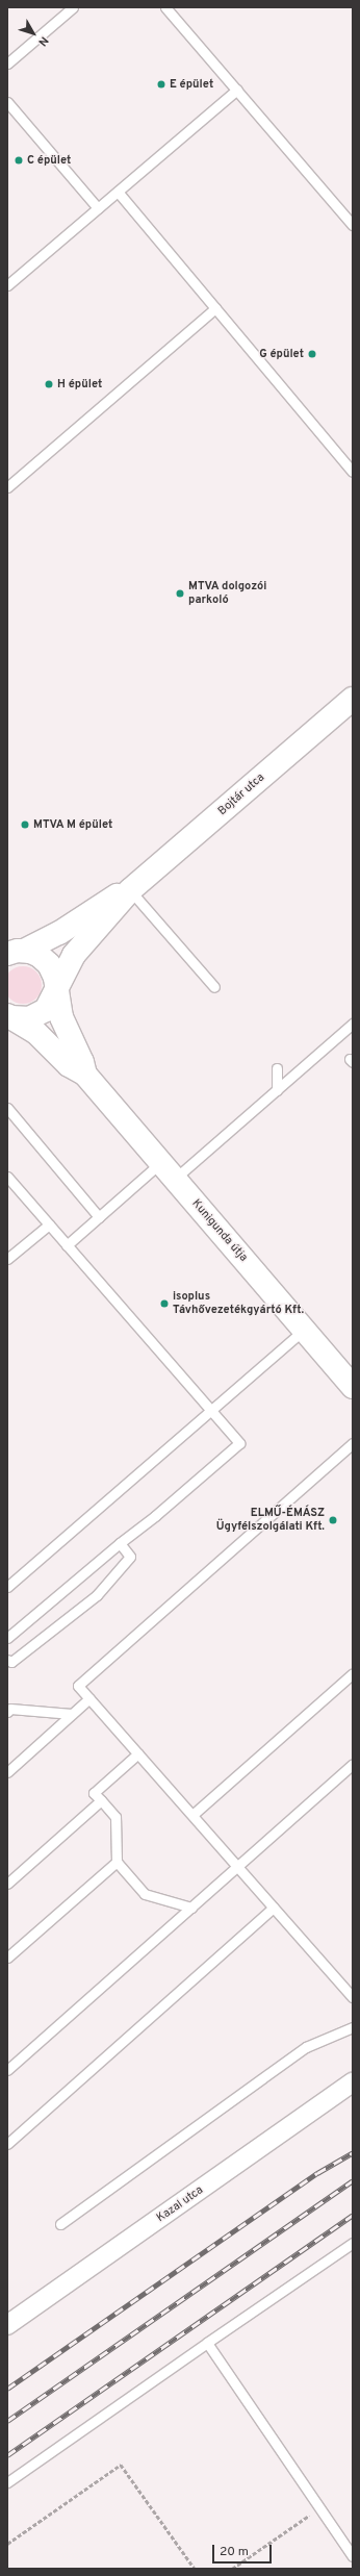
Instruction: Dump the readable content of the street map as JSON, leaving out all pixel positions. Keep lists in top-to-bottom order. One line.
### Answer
{"streets":{"street":["Bojtár utca","Kunigunda útja","Kazal utca"]},"crossings":[["Bojtár utca","Kunigunda útja"]],"places":["E épület","C épület","G épület","H épület","MTVA dolgozói parkoló","MTVA M épület","isoplus Távhővezetékgyártó Kft.","ELMŰ-ÉMÁSZ Ügyfélszolgálati Kft."],"scale_bar":"20 m","north":"bottom right"}
